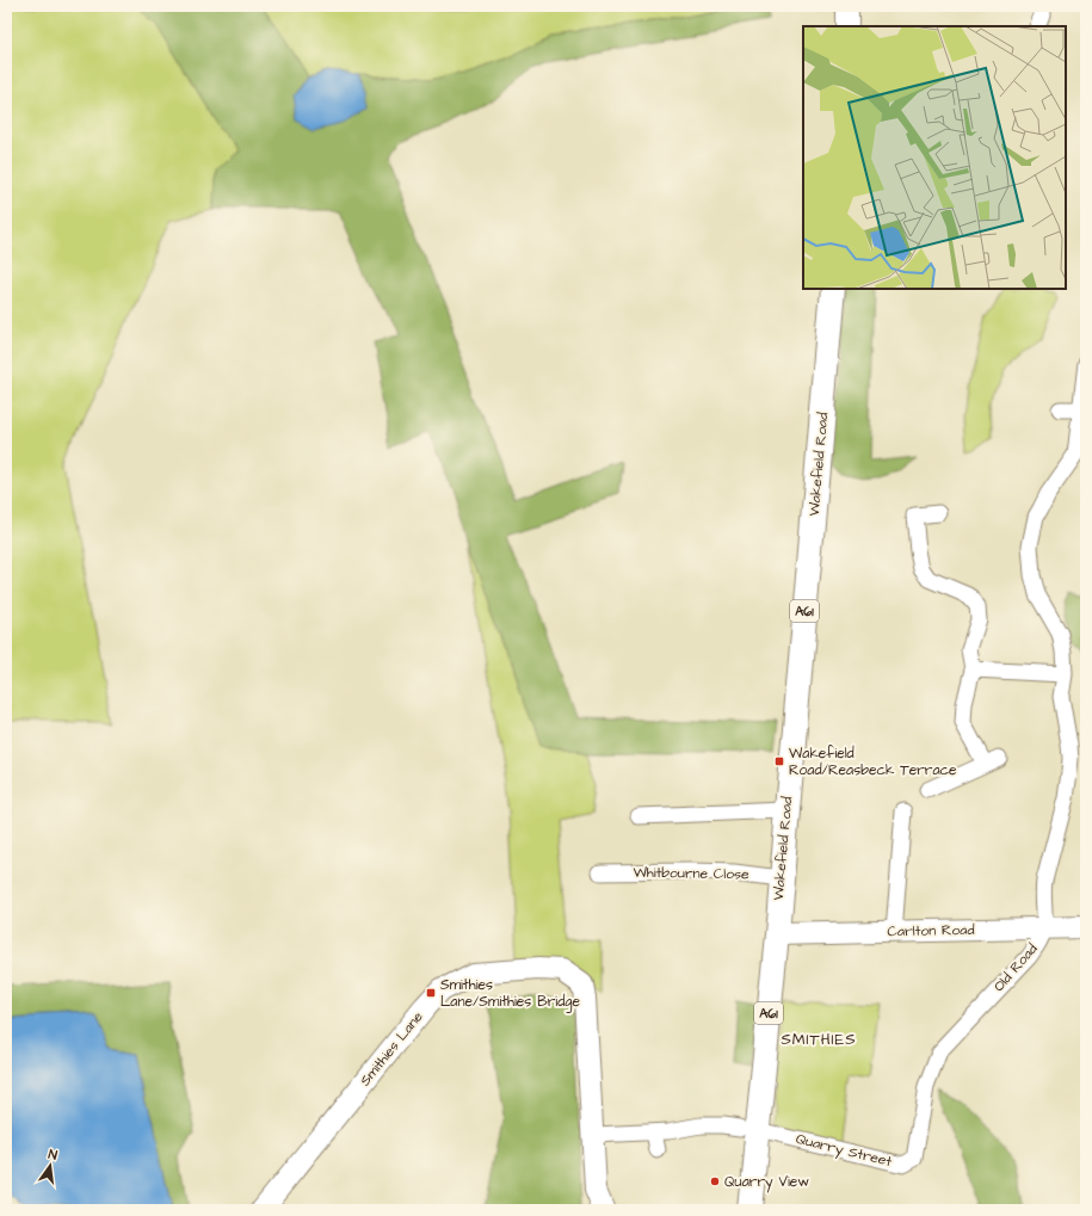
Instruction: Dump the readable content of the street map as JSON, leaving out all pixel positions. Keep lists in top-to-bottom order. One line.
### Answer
{"streets":{"main road":["Wakefield Road","A61"],"street":["Whitbourne Close","Carlton Road","Old Road","Smithies Lane","Quarry Street"]},"crossings":[["Wakefield Road","Whitbourne Close"],["Wakefield Road","Carlton Road"],["Wakefield Road","Quarry Street"],["Carlton Road","Old Road"],["Old Road","Quarry Street"]],"districts":["SMITHIES"],"places":{"transit":["Wakefield Road/Reasbeck Terrace","Smithies Lane/Smithies Bridge"],"other":["Quarry View"]},"north":"top"}
